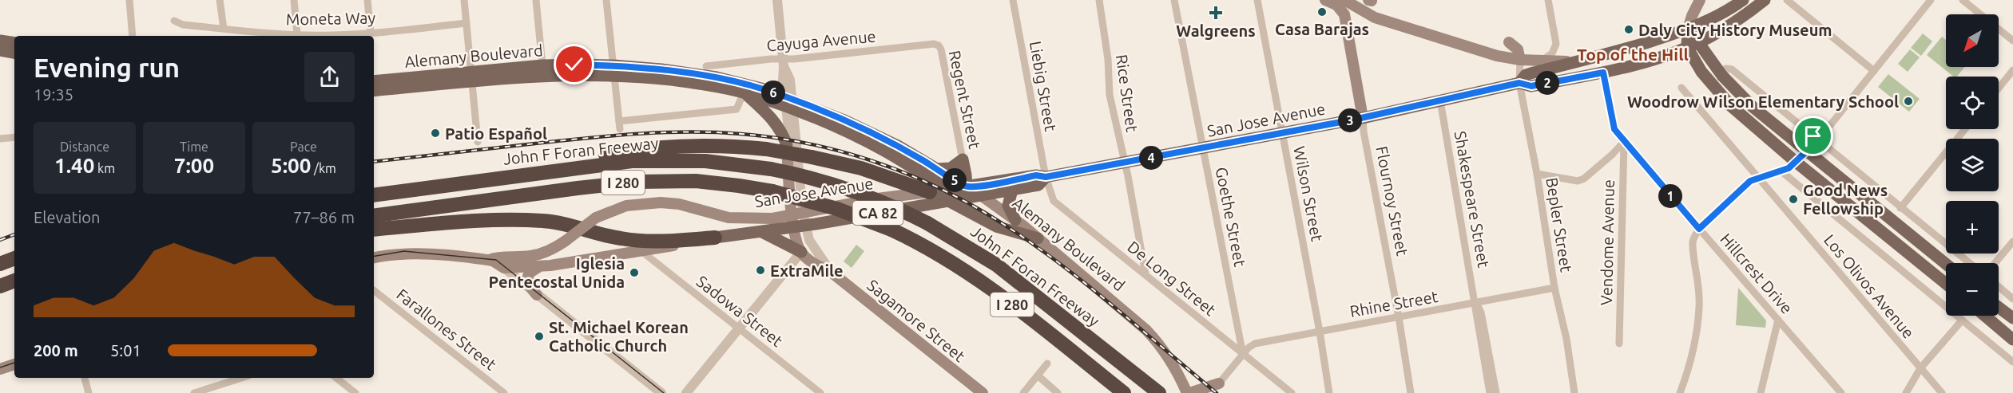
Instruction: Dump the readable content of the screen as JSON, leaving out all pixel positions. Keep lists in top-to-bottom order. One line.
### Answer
{"streets":{"highway":["John F Foran Freeway","I 280"],"main road":["Alemany Boulevard","San Jose Avenue","Flournoy Street","CA 82","Sagamore Street"],"street":["Moneta Way","Cayuga Avenue","Liebig Street","Rice Street","Regent Street","Wilson Street","Shakespeare Street","Goethe Street","Bepler Street","Vendome Avenue","Hillcrest Drive","De Long Street","Los Olivos Avenue","Rhine Street","Sadowa Street","Farallones Street"]},"crossings":[["Cayuga Avenue","Regent Street"],["Alemany Boulevard","San Jose Avenue"],["Liebig Street","San Jose Avenue"],["Liebig Street","De Long Street"],["Rice Street","San Jose Avenue"],["Rice Street","De Long Street"],["San Jose Avenue","Wilson Street"],["San Jose Avenue","Shakespeare Street"],["San Jose Avenue","Flournoy Street"],["San Jose Avenue","CA 82"],["San Jose Avenue","Goethe Street"],["San Jose Avenue","Bepler Street"],["San Jose Avenue","De Long Street"],["San Jose Avenue","Sadowa Street"],["San Jose Avenue","Sagamore Street"],["Wilson Street","Rhine Street"],["Shakespeare Street","Rhine Street"],["Flournoy Street","Rhine Street"],["CA 82","Bepler Street"],["CA 82","Hillcrest Drive"],["Goethe Street","De Long Street"],["Goethe Street","Rhine Street"],["Bepler Street","Rhine Street"],["Vendome Avenue","Hillcrest Drive"],["De Long Street","Rhine Street"]],"districts":["Top of the Hill"],"places":{"other":["Casa Barajas","Daly City History Museum","Woodrow Wilson Elementary School","Patio Español","Good News Fellowship","ExtraMile","Iglesia Pentecostal Unida","St. Michael Korean Catholic Church"],"health":["Walgreens"]},"north":"bottom left","page":{"map_buttons":["+","−"],"heading":["Evening run","19:35"],"pins":["2","6","3","4","5","1"],"stats":[["Distance","1.40 km"],["Time","7:00"],["Pace","5:00 /km"]],"chart":["Elevation","77–86 m"],"list":[{"name":"200 m","note":"5:01"}]}}
